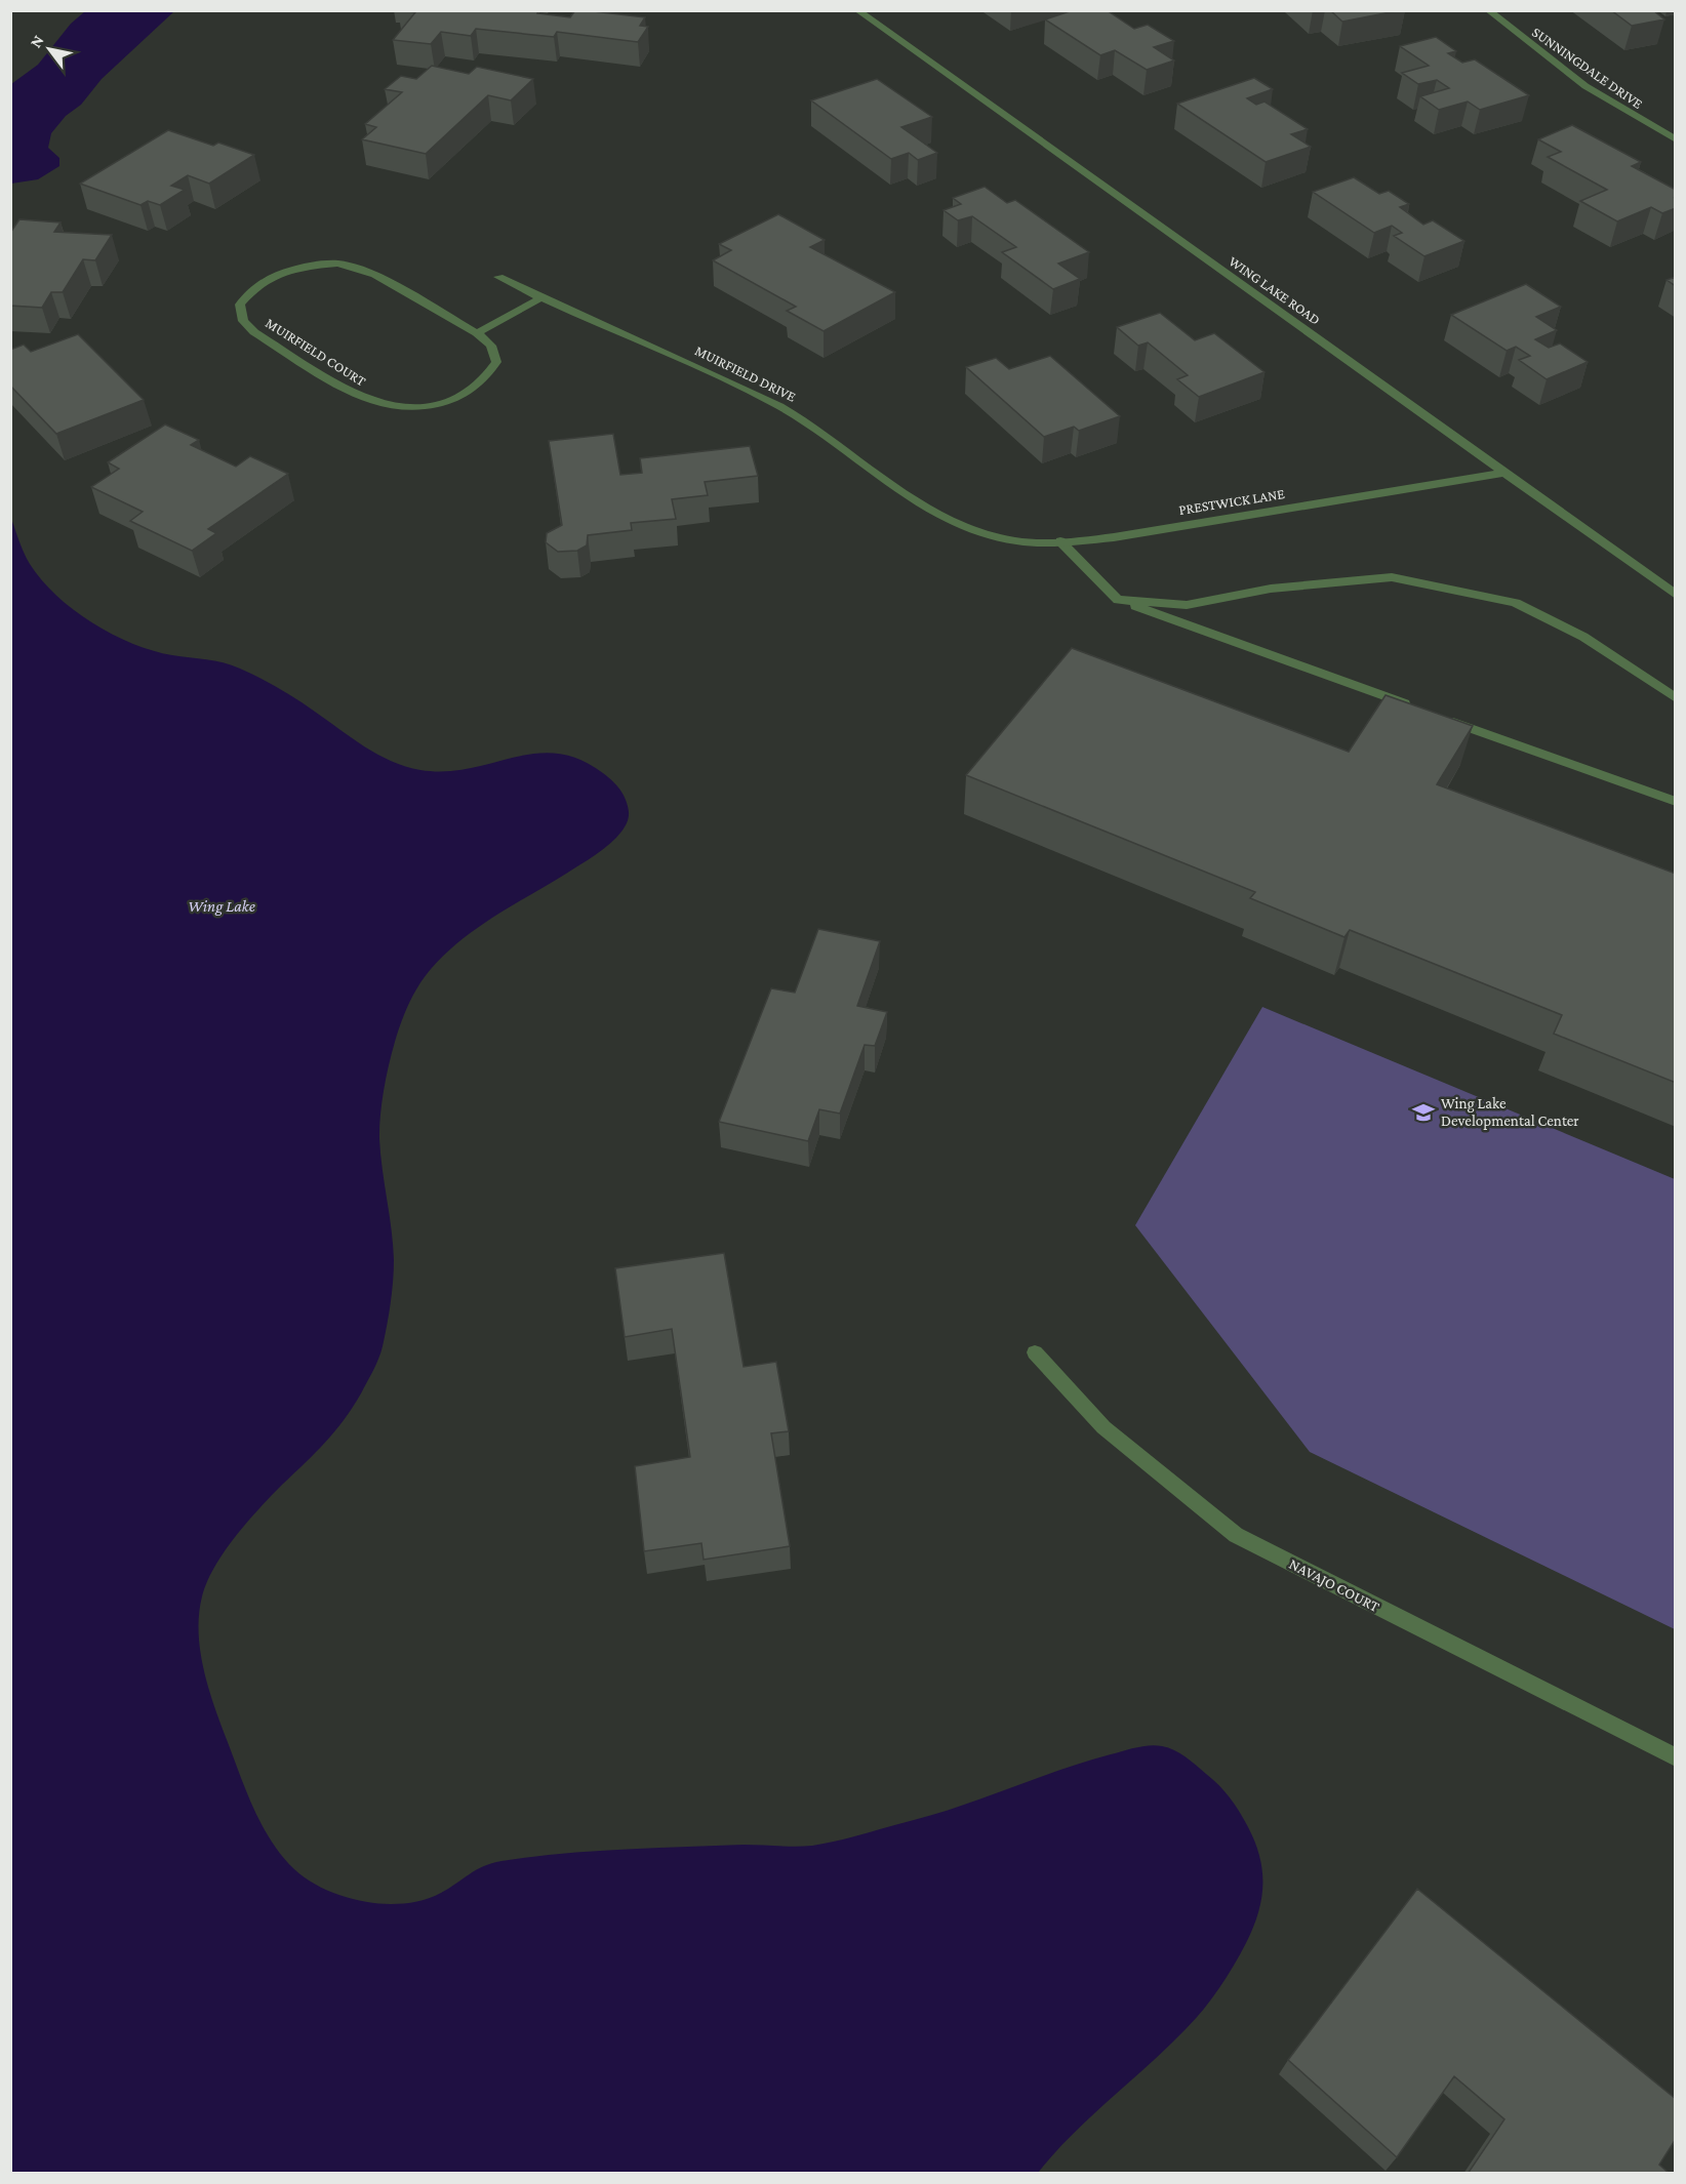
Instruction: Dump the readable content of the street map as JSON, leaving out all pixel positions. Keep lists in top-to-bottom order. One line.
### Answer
{"streets":{"street":["SUNNINGDALE DRIVE","WING LAKE ROAD","MUIRFIELD COURT","MUIRFIELD DRIVE","PRESTWICK LANE","NAVAJO COURT"]},"crossings":[["WING LAKE ROAD","PRESTWICK LANE"],["MUIRFIELD DRIVE","PRESTWICK LANE"]],"water":["Wing Lake"],"places":{"school or university":["Wing Lake Developmental Center"]},"north":"top left"}
